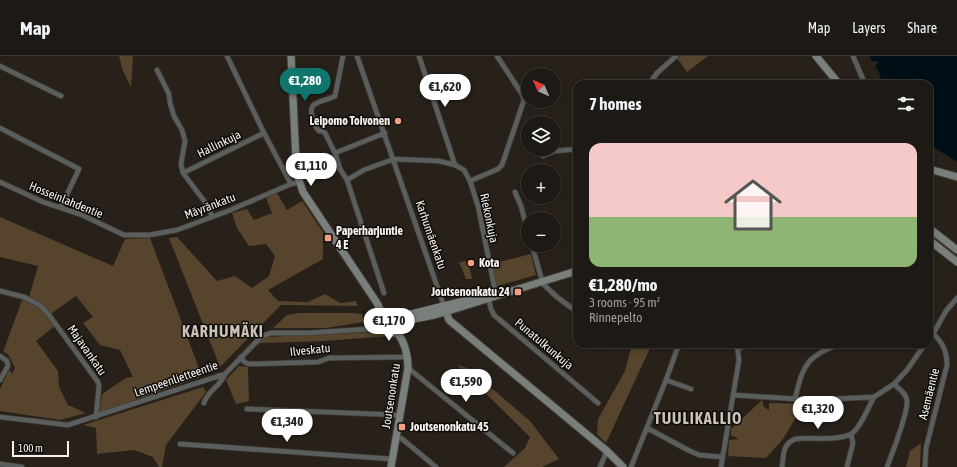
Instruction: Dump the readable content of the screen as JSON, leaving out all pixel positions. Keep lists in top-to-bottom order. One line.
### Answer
{"streets":{"street":["Hallinkuja","Hosseinlahdentie","Mäyränkatu","Riekonkuja","Karhumäenkatu","Punatulkunkuja","Majavankatu","Ilveskatu","Lempeenlietteentie","Asemäentie","Joutsenonkatu"]},"crossings":[["Hosseinlahdentie","Mäyränkatu"],["Riekonkuja","Punatulkunkuja"],["Majavankatu","Lempeenlietteentie"],["Ilveskatu","Lempeenlietteentie"],["Ilveskatu","Joutsenonkatu"],["Lempeenlietteentie","Joutsenonkatu"]],"districts":["KARHUMÄKI","TUULIKALLIO"],"places":{"other":["Leipomo Toivonen","Kota"],"transit":["Paperharjuntie 4 E","Joutsenonkatu 24","Joutsenonkatu 45"]},"scale_bar":"100 m","north":"top left","page":{"header":"Map","nav":["Map","Layers","Share"],"map_buttons":["+","−"],"price":["€1,280","€1,620","€1,110","€1,170","€1,590","€1,320","€1,340"],"heading":"7 homes","list":[{"name":"€1,280/mo","note":"3 rooms · 95 m² · Rinnepelto"}],"scale":"100 m"}}
